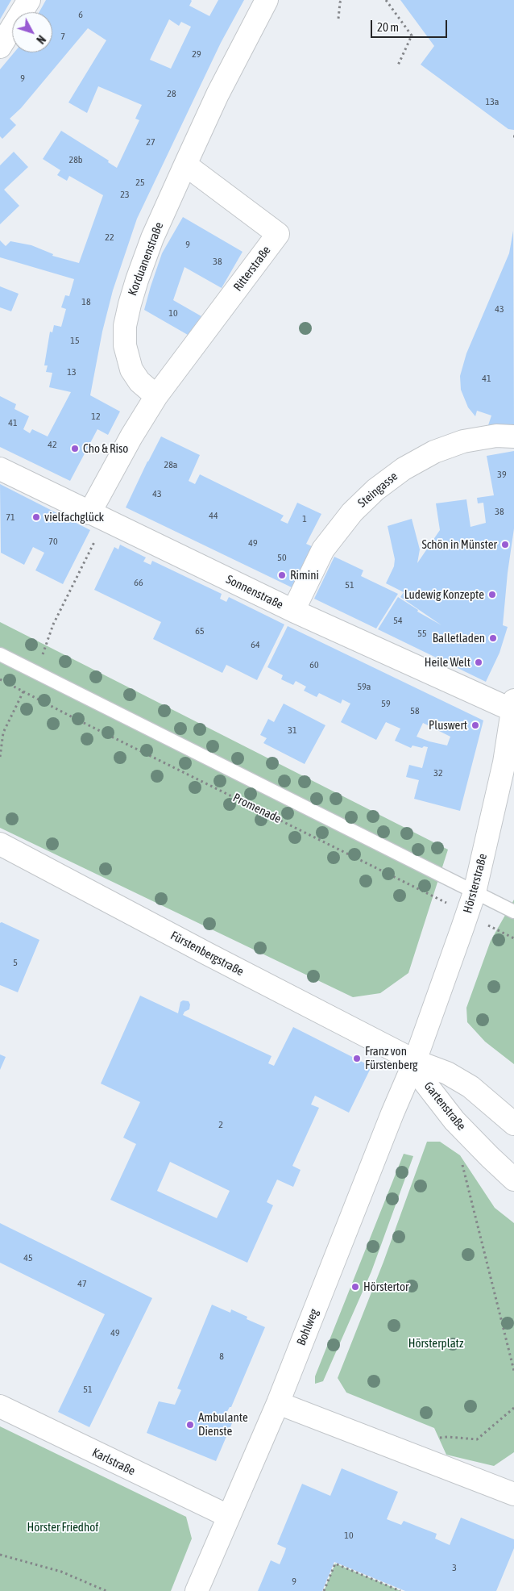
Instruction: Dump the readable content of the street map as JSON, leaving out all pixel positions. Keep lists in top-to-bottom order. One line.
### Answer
{"streets":{"street":["Korduanenstraße","Ritterstraße","Steingasse","Sonnenstraße","Hörsterstraße","Fürstenbergstraße","Gartenstraße","Bohlweg","Karlstraße"],"lane":["Promenade"]},"crossings":[["Korduanenstraße","Ritterstraße"],["Steingasse","Sonnenstraße"],["Sonnenstraße","Hörsterstraße"],["Promenade","Hörsterstraße"],["Hörsterstraße","Fürstenbergstraße"],["Hörsterstraße","Gartenstraße"],["Hörsterstraße","Bohlweg"],["Fürstenbergstraße","Gartenstraße"],["Fürstenbergstraße","Bohlweg"],["Gartenstraße","Bohlweg"],["Bohlweg","Karlstraße"]],"parks":["Hörsterplatz","Hörster Friedhof"],"places":["Cho & Riso","vielfachglück","Schön in Münster","Rimini","Ludewig Konzepte","Balletladen","Heile Welt","Pluswert","Franz von Fürstenberg","Hörstertor","Ambulante Dienste"],"house_numbers":["6","7","29","9","28","13a","27","28b","25","23","22","9","38","18","43","10","15","13","41","12","41","42","28a","39","43","38","44","71","1","70","49","50","66","51","54","65","55","64","60","59a","59","58","31","32","5","2","45","47","49","8","51","10","3","9"],"scale_bar":"20 m","north":"bottom right"}
